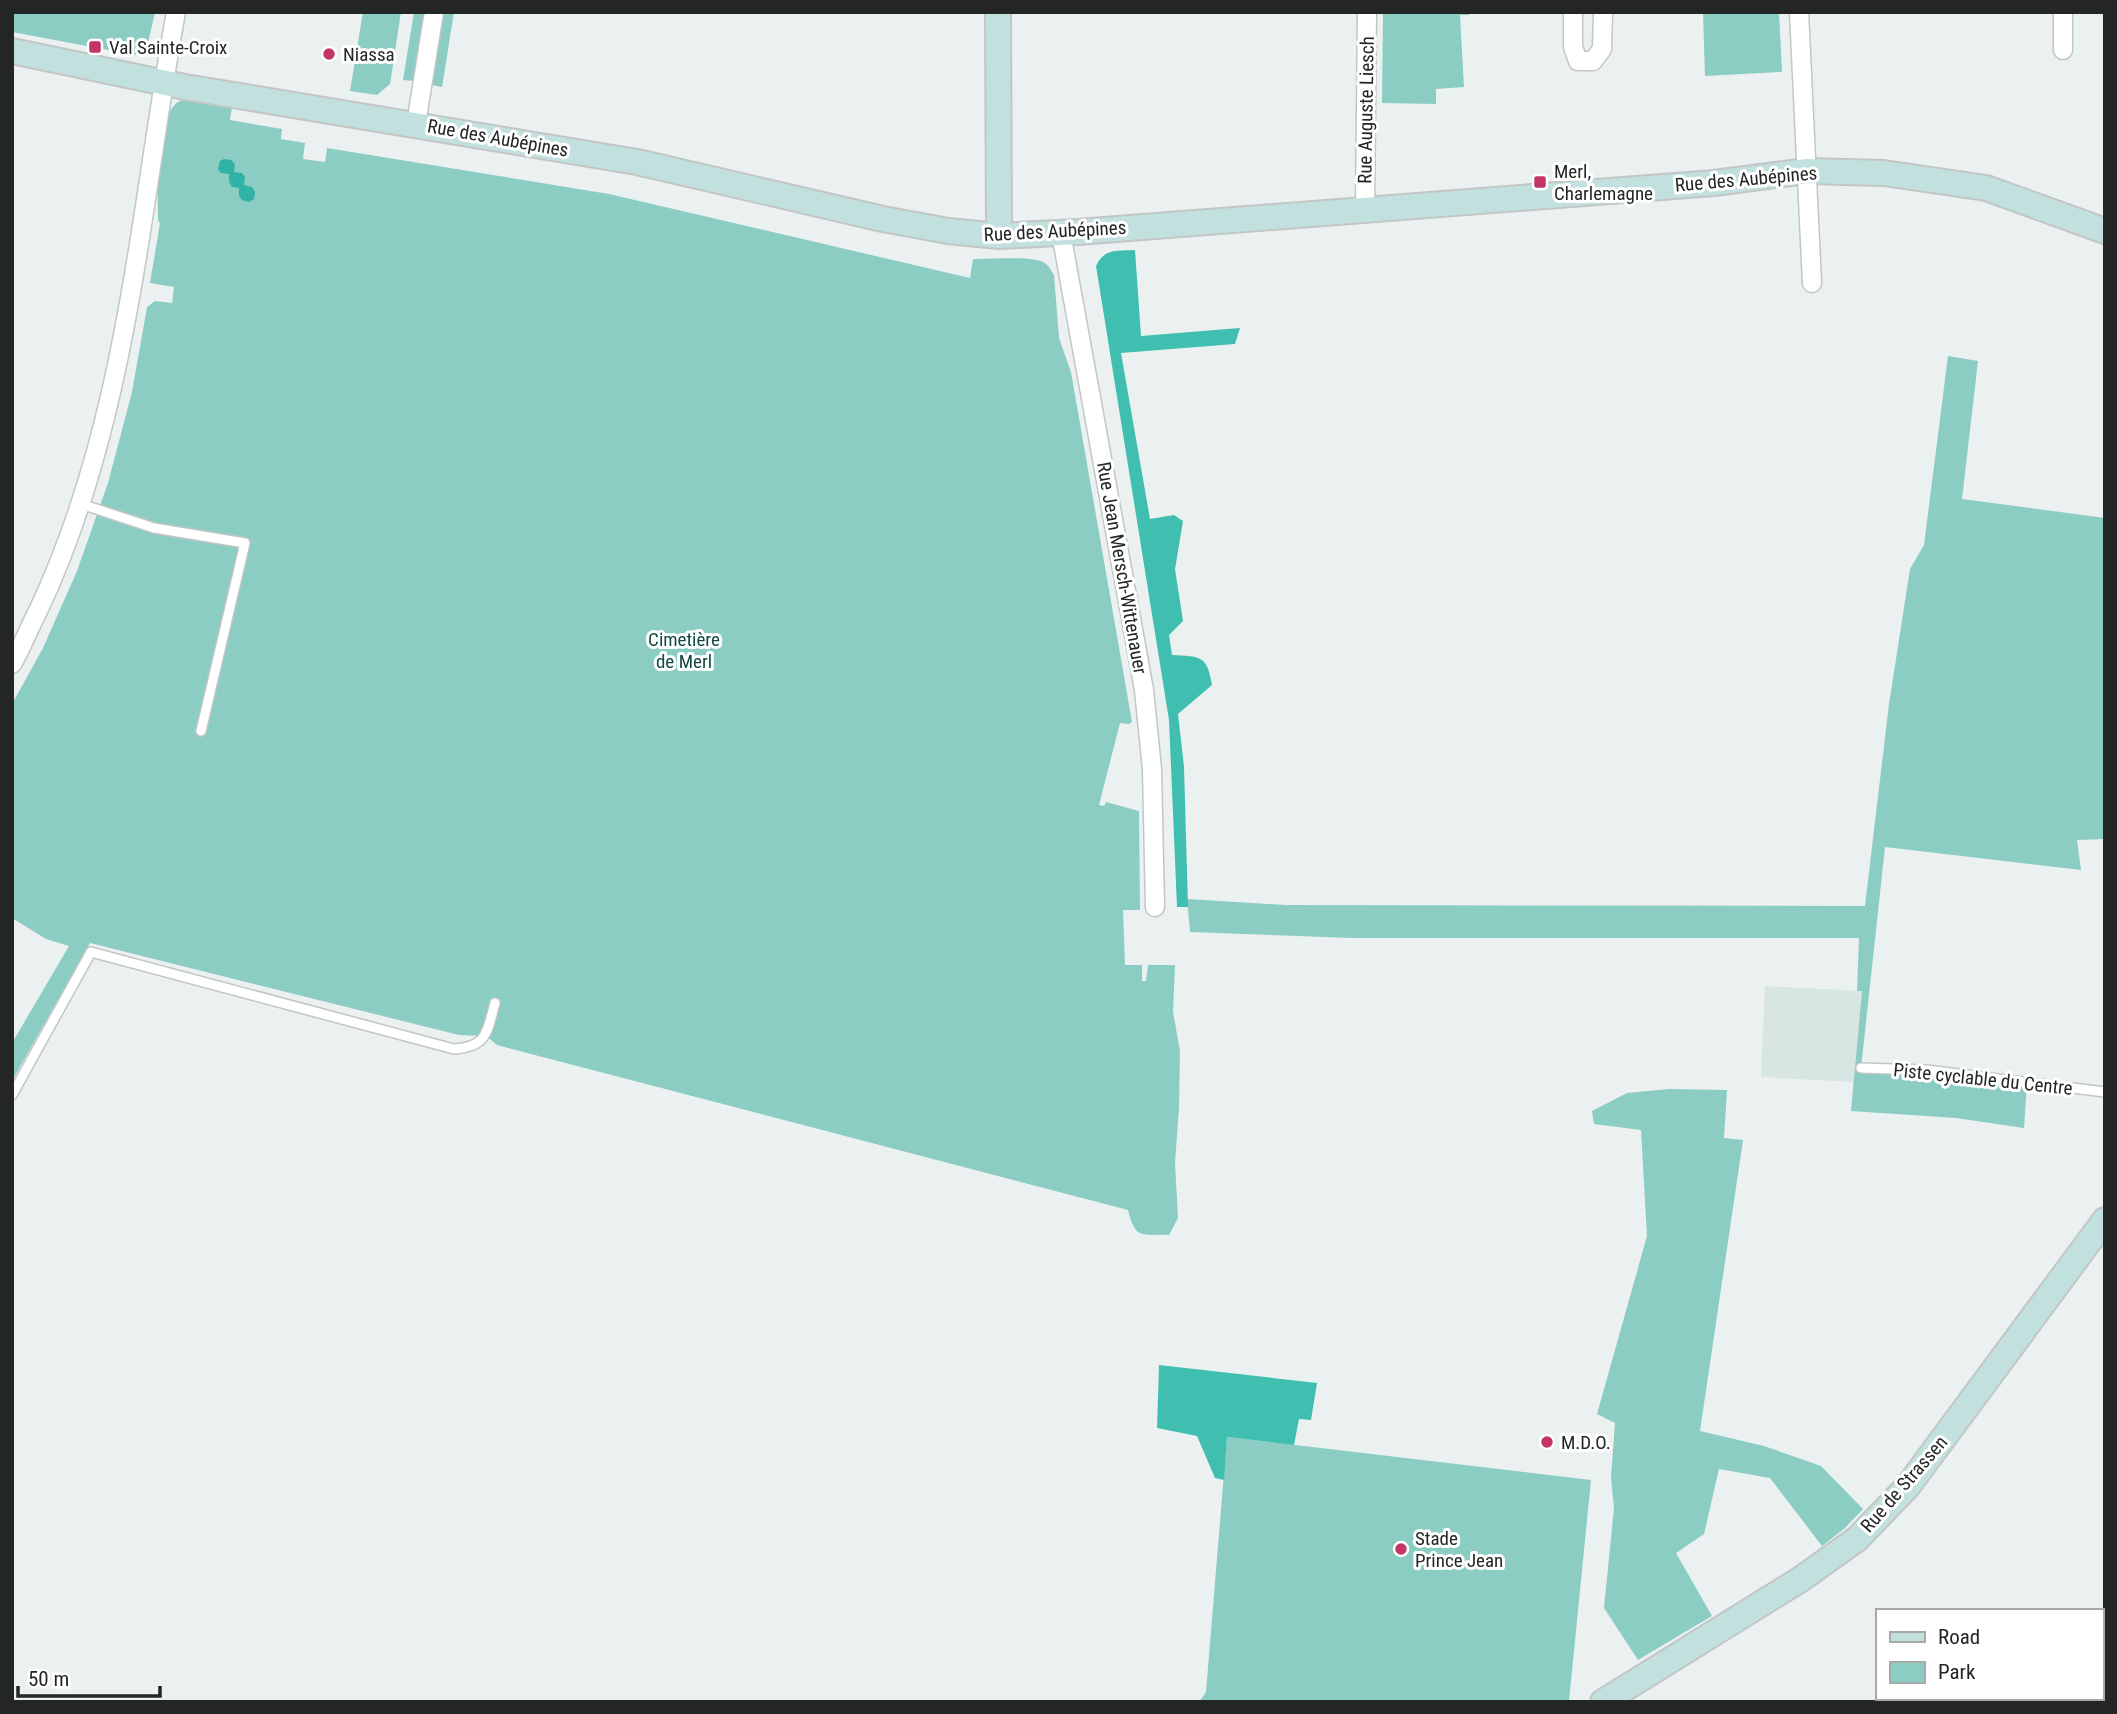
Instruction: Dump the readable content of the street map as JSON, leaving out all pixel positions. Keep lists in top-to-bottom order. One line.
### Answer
{"streets":{"street":["Rue Auguste Liesch","Rue des Aubépines","Rue Jean Mersch-Wittenauer","Rue de Strassen"],"lane":["Piste cyclable du Centre"]},"crossings":[["Rue Auguste Liesch","Rue des Aubépines"],["Rue des Aubépines","Rue Jean Mersch-Wittenauer"]],"parks":["Cimetière de Merl"],"places":{"transit":["Val Sainte-Croix","Merl, Charlemagne"],"other":["Niassa","M.D.O.","Stade Prince Jean"]},"legend":["Road","Park"],"scale_bar":"50 m"}
